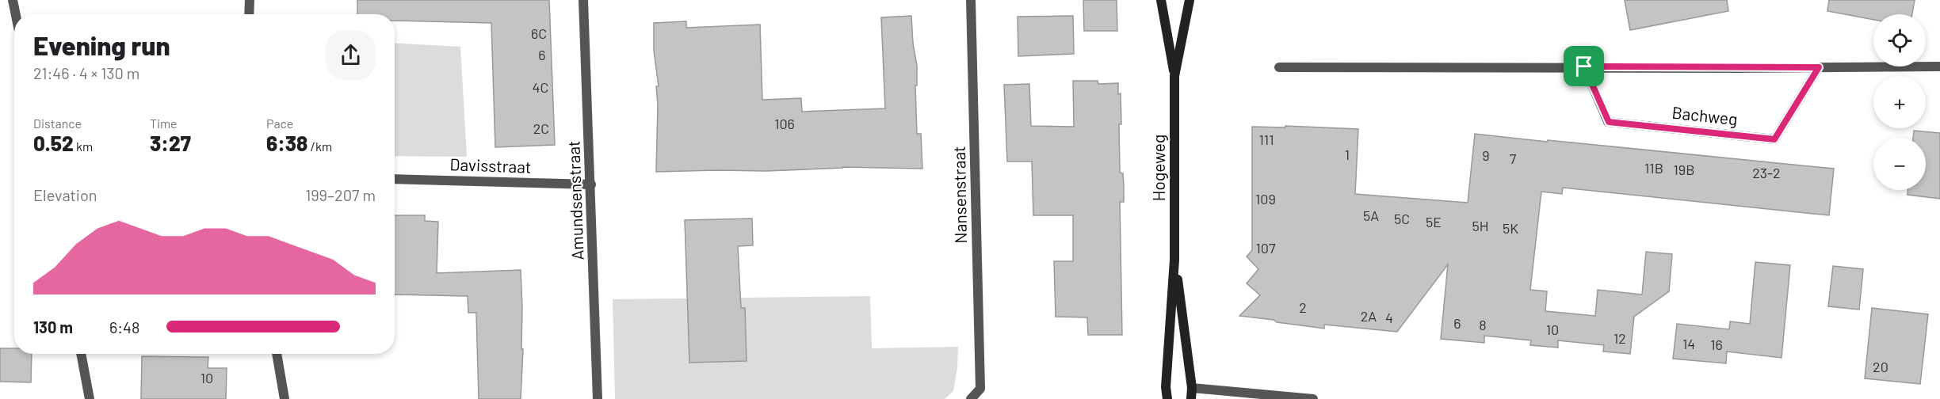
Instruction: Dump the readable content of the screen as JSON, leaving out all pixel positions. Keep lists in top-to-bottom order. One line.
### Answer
{"streets":{"main road":["Hogeweg"],"street":["Bachweg","Davisstraat","Nansenstraat","Amundsenstraat"]},"crossings":[["Davisstraat","Amundsenstraat"]],"house_numbers":["6C","6","4C","106","2C","111","1","9","7","11B","19B","23-2","109","5A","5C","5E","5H","5K","107","2","2A","4","6","8","10","12","14","16","20","10"],"page":{"map_buttons":["+","−"],"heading":["Evening run","21:46 · 4 × 130 m"],"stats":[["Distance","0.52 km"],["Time","3:27"],["Pace","6:38 /km"]],"chart":["Elevation","199–207 m"],"list":[{"name":"130 m","note":"6:48"}]}}
